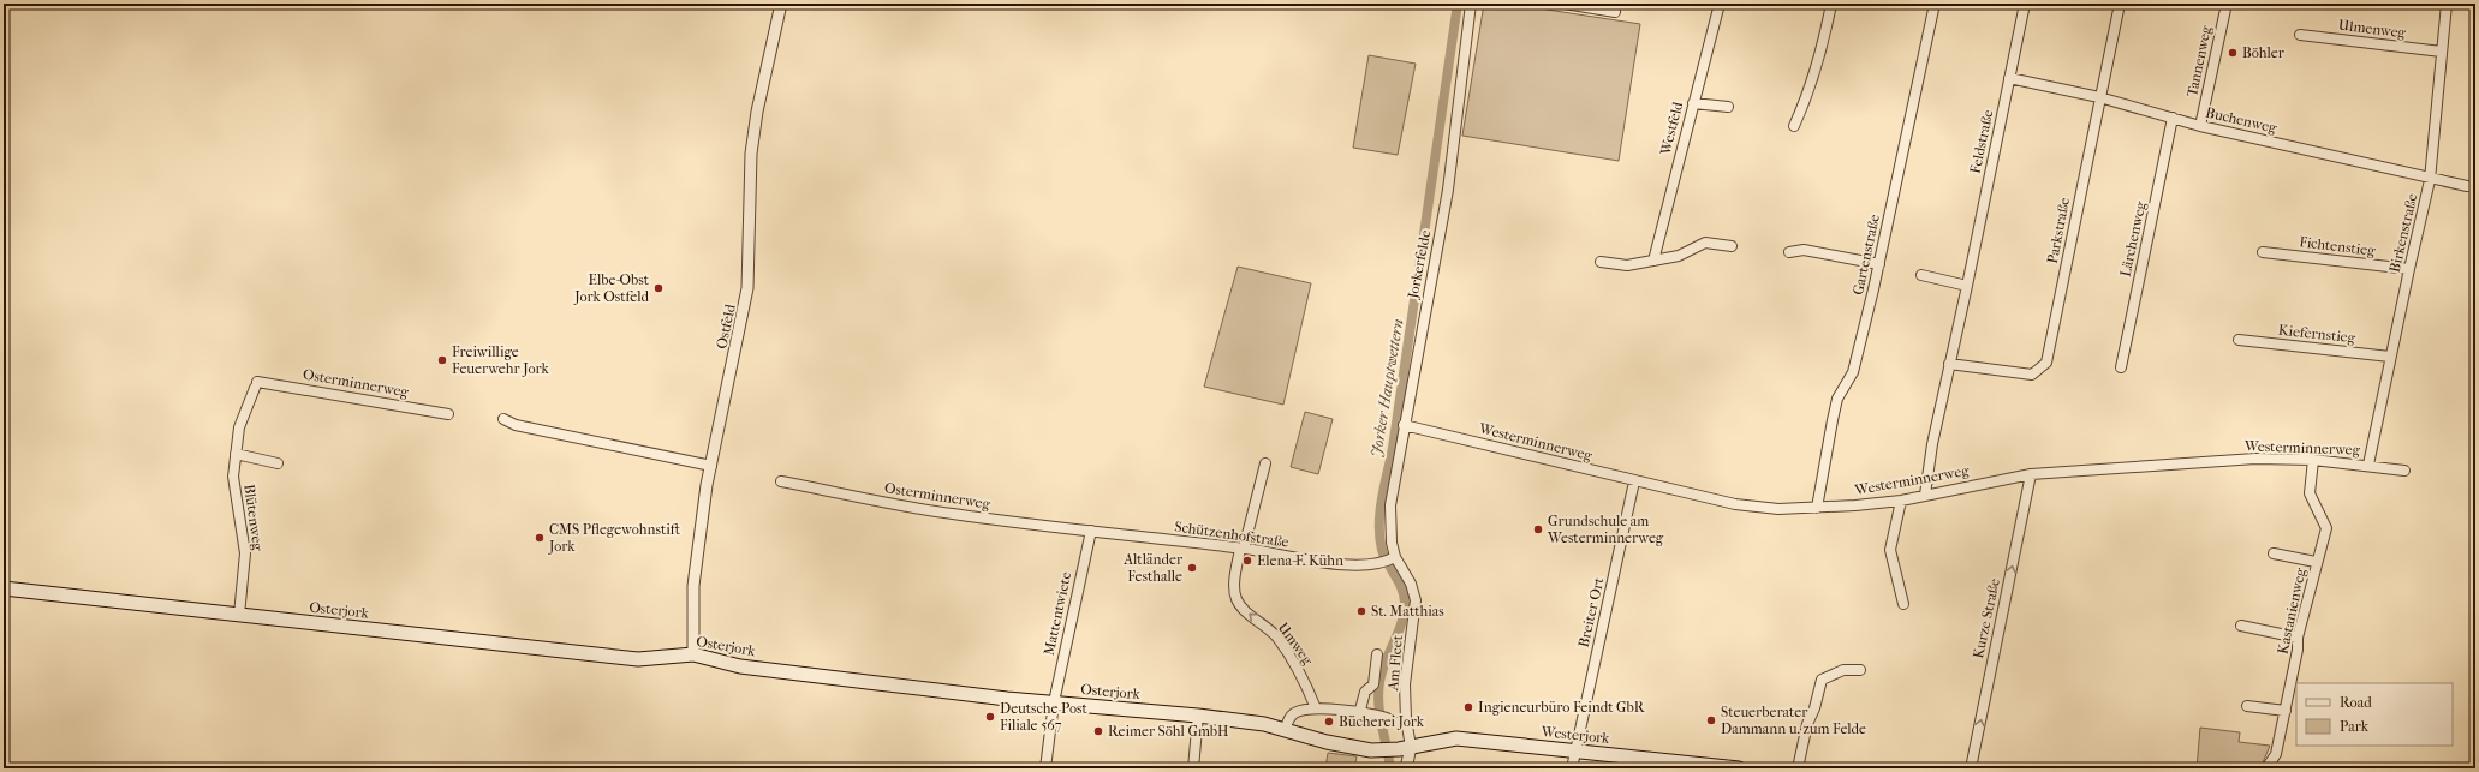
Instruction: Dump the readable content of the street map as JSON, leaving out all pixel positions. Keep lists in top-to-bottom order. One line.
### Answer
{"streets":{"main road":["Osterjork","Westerjork"],"street":["Ulmenweg","Tannenweg","Buchenweg","Westfeld","Feldstraße","Parkstraße","Birkenstraße","Lärchenweg","Fichtenstieg","Gartenstraße","Jorkerfelde","Ostfeld","Kiefernstieg","Osterminnerweg","Westerminnerweg","Blütenweg","Schützenhofstraße","Kastanienweg","Breiter Ort","Mattentwiete","Kurze Straße","Umweg","Am Fleet"]},"crossings":[["Ulmenweg","Birkenstraße"],["Tannenweg","Buchenweg"],["Buchenweg","Feldstraße"],["Buchenweg","Parkstraße"],["Buchenweg","Birkenstraße"],["Buchenweg","Lärchenweg"],["Feldstraße","Parkstraße"],["Feldstraße","Westerminnerweg"],["Birkenstraße","Fichtenstieg"],["Birkenstraße","Kiefernstieg"],["Birkenstraße","Westerminnerweg"],["Gartenstraße","Westerminnerweg"],["Jorkerfelde","Westerminnerweg"],["Jorkerfelde","Schützenhofstraße"],["Jorkerfelde","Am Fleet"],["Ostfeld","Osterjork"],["Osterminnerweg","Blütenweg"],["Osterminnerweg","Schützenhofstraße"],["Osterminnerweg","Mattentwiete"],["Westerminnerweg","Kastanienweg"],["Westerminnerweg","Breiter Ort"],["Westerminnerweg","Kurze Straße"],["Blütenweg","Osterjork"],["Schützenhofstraße","Mattentwiete"],["Schützenhofstraße","Umweg"],["Schützenhofstraße","Am Fleet"],["Osterjork","Mattentwiete"],["Osterjork","Am Fleet"],["Osterjork","Westerjork"],["Breiter Ort","Westerjork"],["Am Fleet","Westerjork"]],"one_way":["Kurze Straße","Umweg"],"water":["Jorker Hauptwettern"],"places":["Böhler","Elbe-Obst Jork Ostfeld","Freiwillige Feuerwehr Jork","Grundschule am Westerminnerweg","CMS Pflegewohnstift Jork","Elena-F. Kühn","Altländer Festhalle","St. Matthias","Ingieneurbüro Feindt GbR","Deutsche Post Filiale 567","Steuerberater Dammann u. zum Felde","Bücherei Jork","Reimer Söhl GmbH"],"legend":["Road","Park"]}
